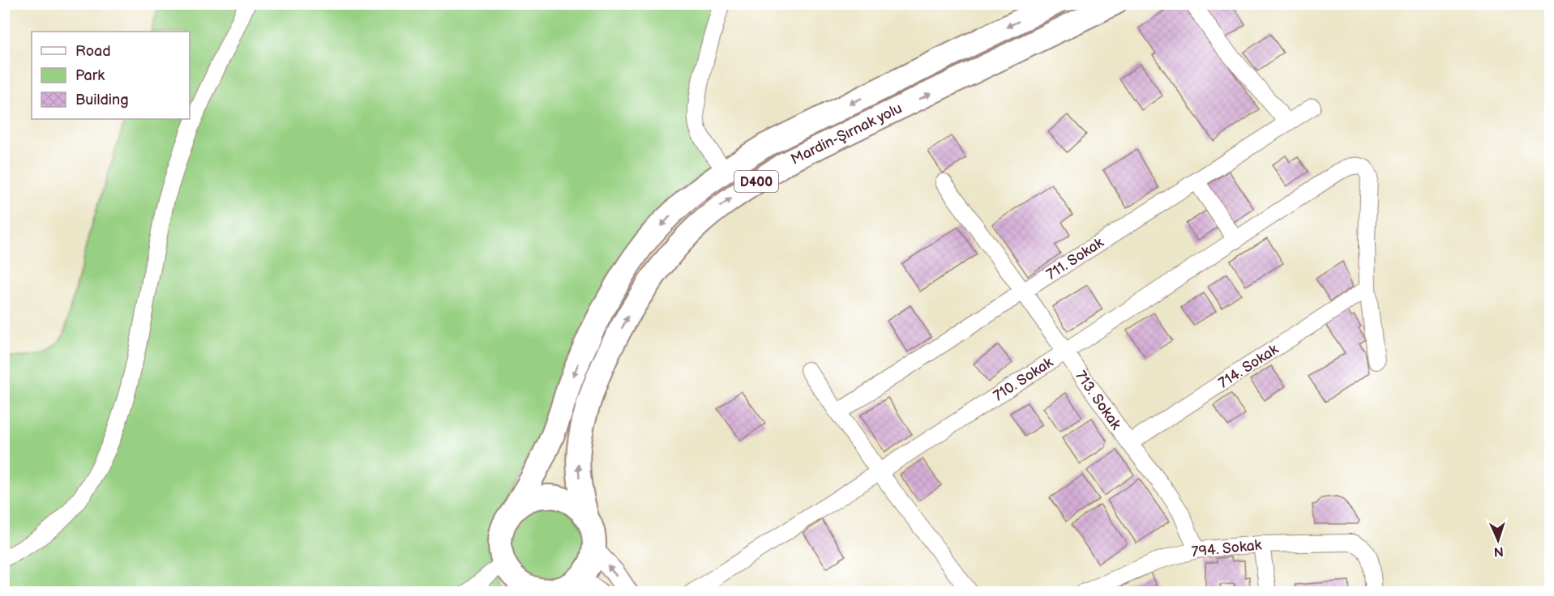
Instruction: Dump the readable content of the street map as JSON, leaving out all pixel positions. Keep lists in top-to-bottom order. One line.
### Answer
{"streets":{"highway":["Mardin-Şırnak yolu","D400"],"street":["711. Sokak","714. Sokak","710. Sokak","713. Sokak","794. Sokak"]},"crossings":[["711. Sokak","713. Sokak"],["714. Sokak","710. Sokak"],["714. Sokak","713. Sokak"],["710. Sokak","713. Sokak"],["713. Sokak","794. Sokak"]],"legend":["Road","Park","Building"],"north":"bottom"}
